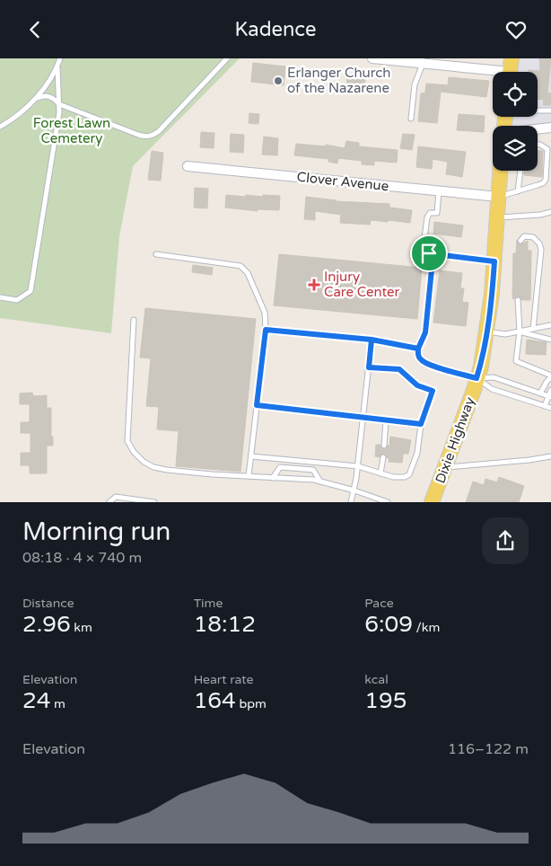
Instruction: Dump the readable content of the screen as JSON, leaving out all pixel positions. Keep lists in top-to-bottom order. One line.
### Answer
{"streets":{"main road":["Dixie Highway"],"street":["Clover Avenue"]},"crossings":[["Clover Avenue","Dixie Highway"]],"parks":["Forest Lawn Cemetery"],"places":{"other":["Erlanger Church of the Nazarene"],"health":["Injury Care Center"]},"page":{"header":"Kadence","heading":["Morning run","08:18 · 4 × 740 m"],"stats":[["Distance","2.96 km"],["Time","18:12"],["Pace","6:09 /km"],["Elevation","24 m"],["Heart rate","164 bpm"],["kcal","195"]],"chart":["Elevation","116–122 m"]}}
